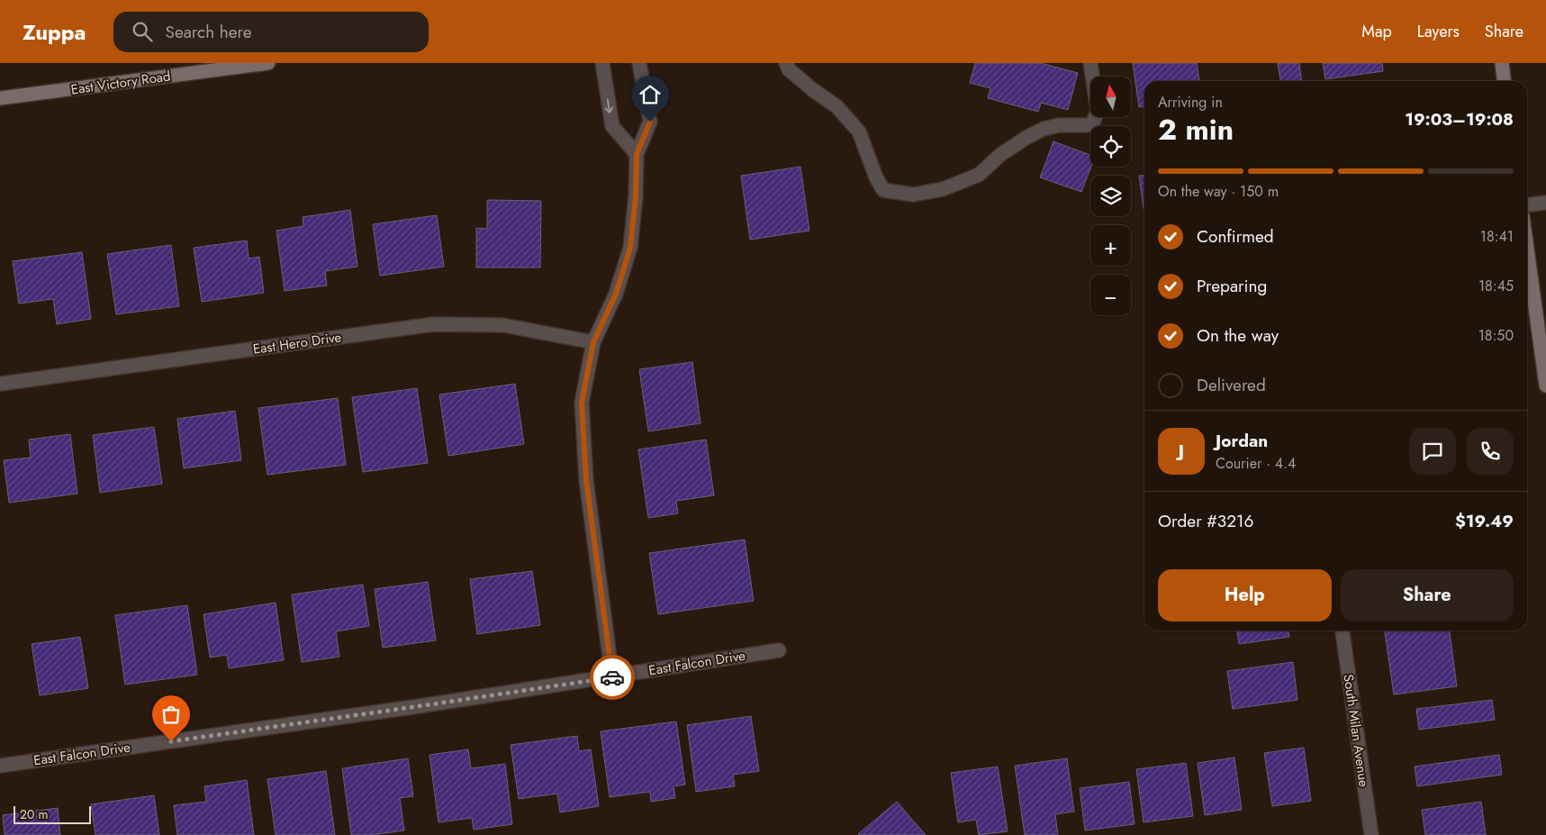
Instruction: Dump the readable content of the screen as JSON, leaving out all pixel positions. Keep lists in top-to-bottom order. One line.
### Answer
{"streets":{"main road":["East Victory Road"],"street":["East Hero Drive","East Falcon Drive","South Milan Avenue"]},"scale_bar":"20 m","north":"top","page":{"header":"Zuppa","search":"Search here","nav":["Map","Layers","Share"],"map_buttons":["+","−"],"heading":["2 min","Arriving in","19:03–19:08"],"panel":["Jordan","Courier · 4.4","Order #3216","$19.49"],"bar":"On the way · 150 m","list":[["Confirmed","18:41"],["Preparing","18:45"],["On the way","18:50"],"Delivered"],"round":"J","buttons":["Help","Share"],"scale":"20 m"}}
